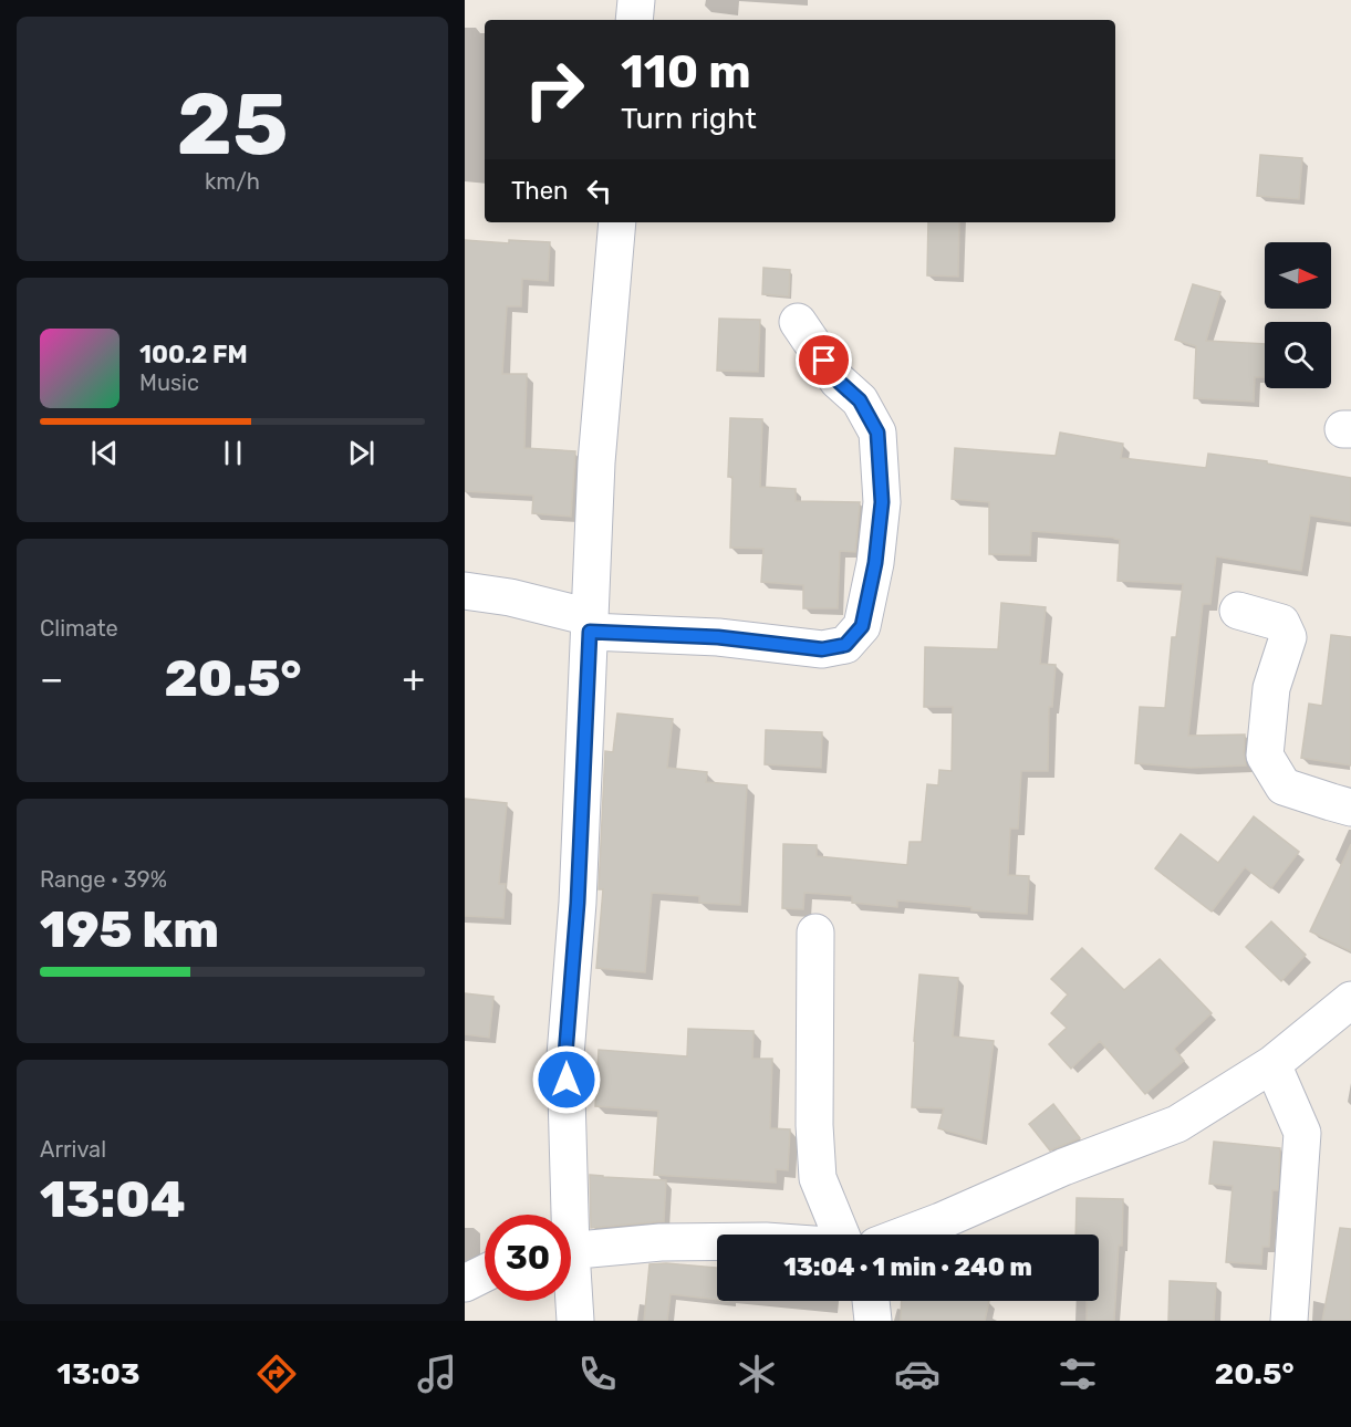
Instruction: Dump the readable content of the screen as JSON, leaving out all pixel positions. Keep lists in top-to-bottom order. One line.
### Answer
{"north":"right","page":{"tile":[["25","km/h"],"Climate",["Range · 39%","195 km"],["Arrival","13:04"]],"turn":["110 m","Turn right"],"then":"Then","song":["100.2 FM","Music"],"heat":["−","20.5°","+"],"limit":"30","trip":"13:04 · 1 min · 240 m","tabs":["13:03","20.5°"]}}
